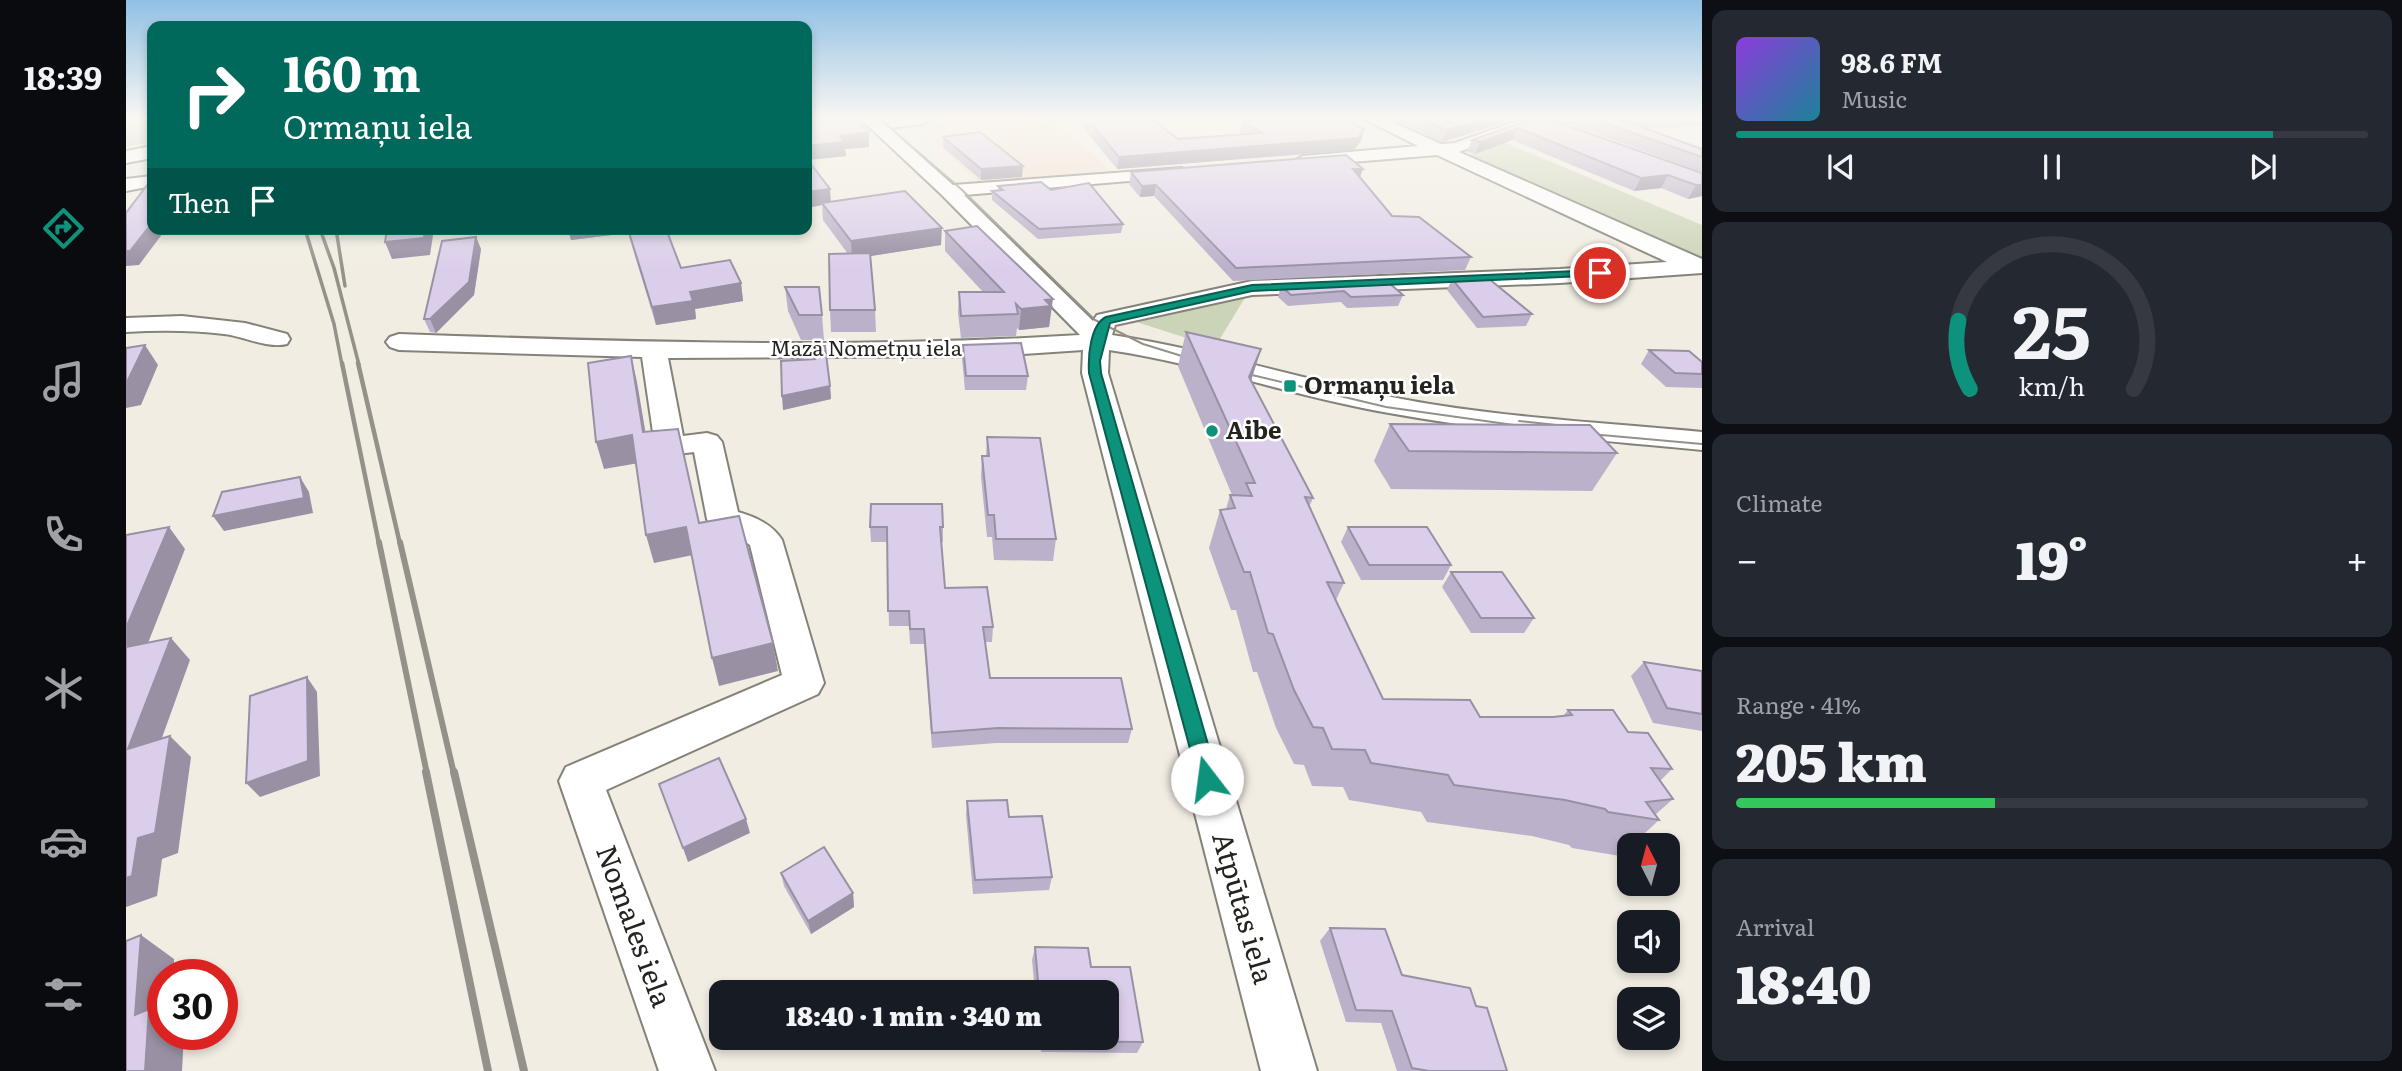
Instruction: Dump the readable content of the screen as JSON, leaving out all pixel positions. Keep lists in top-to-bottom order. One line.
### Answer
{"streets":{"street":["Mazā Nometņu iela","Atpūtas iela","Nomales iela"]},"crossings":[["Mazā Nometņu iela","Atpūtas iela"],["Mazā Nometņu iela","Nomales iela"]],"places":{"transit":["Ormaņu iela"],"other":["Aibe"]},"north":"top","page":{"tabs":"18:39","turn":["160 m","Ormaņu iela"],"song":["98.6 FM","Music"],"then":"Then","tile":["Climate",["Range · 41%","205 km"],["Arrival","18:40"]],"heat":["−","19°","+"],"limit":"30","trip":"18:40 · 1 min · 340 m","gauge":["25","km/h"]}}
